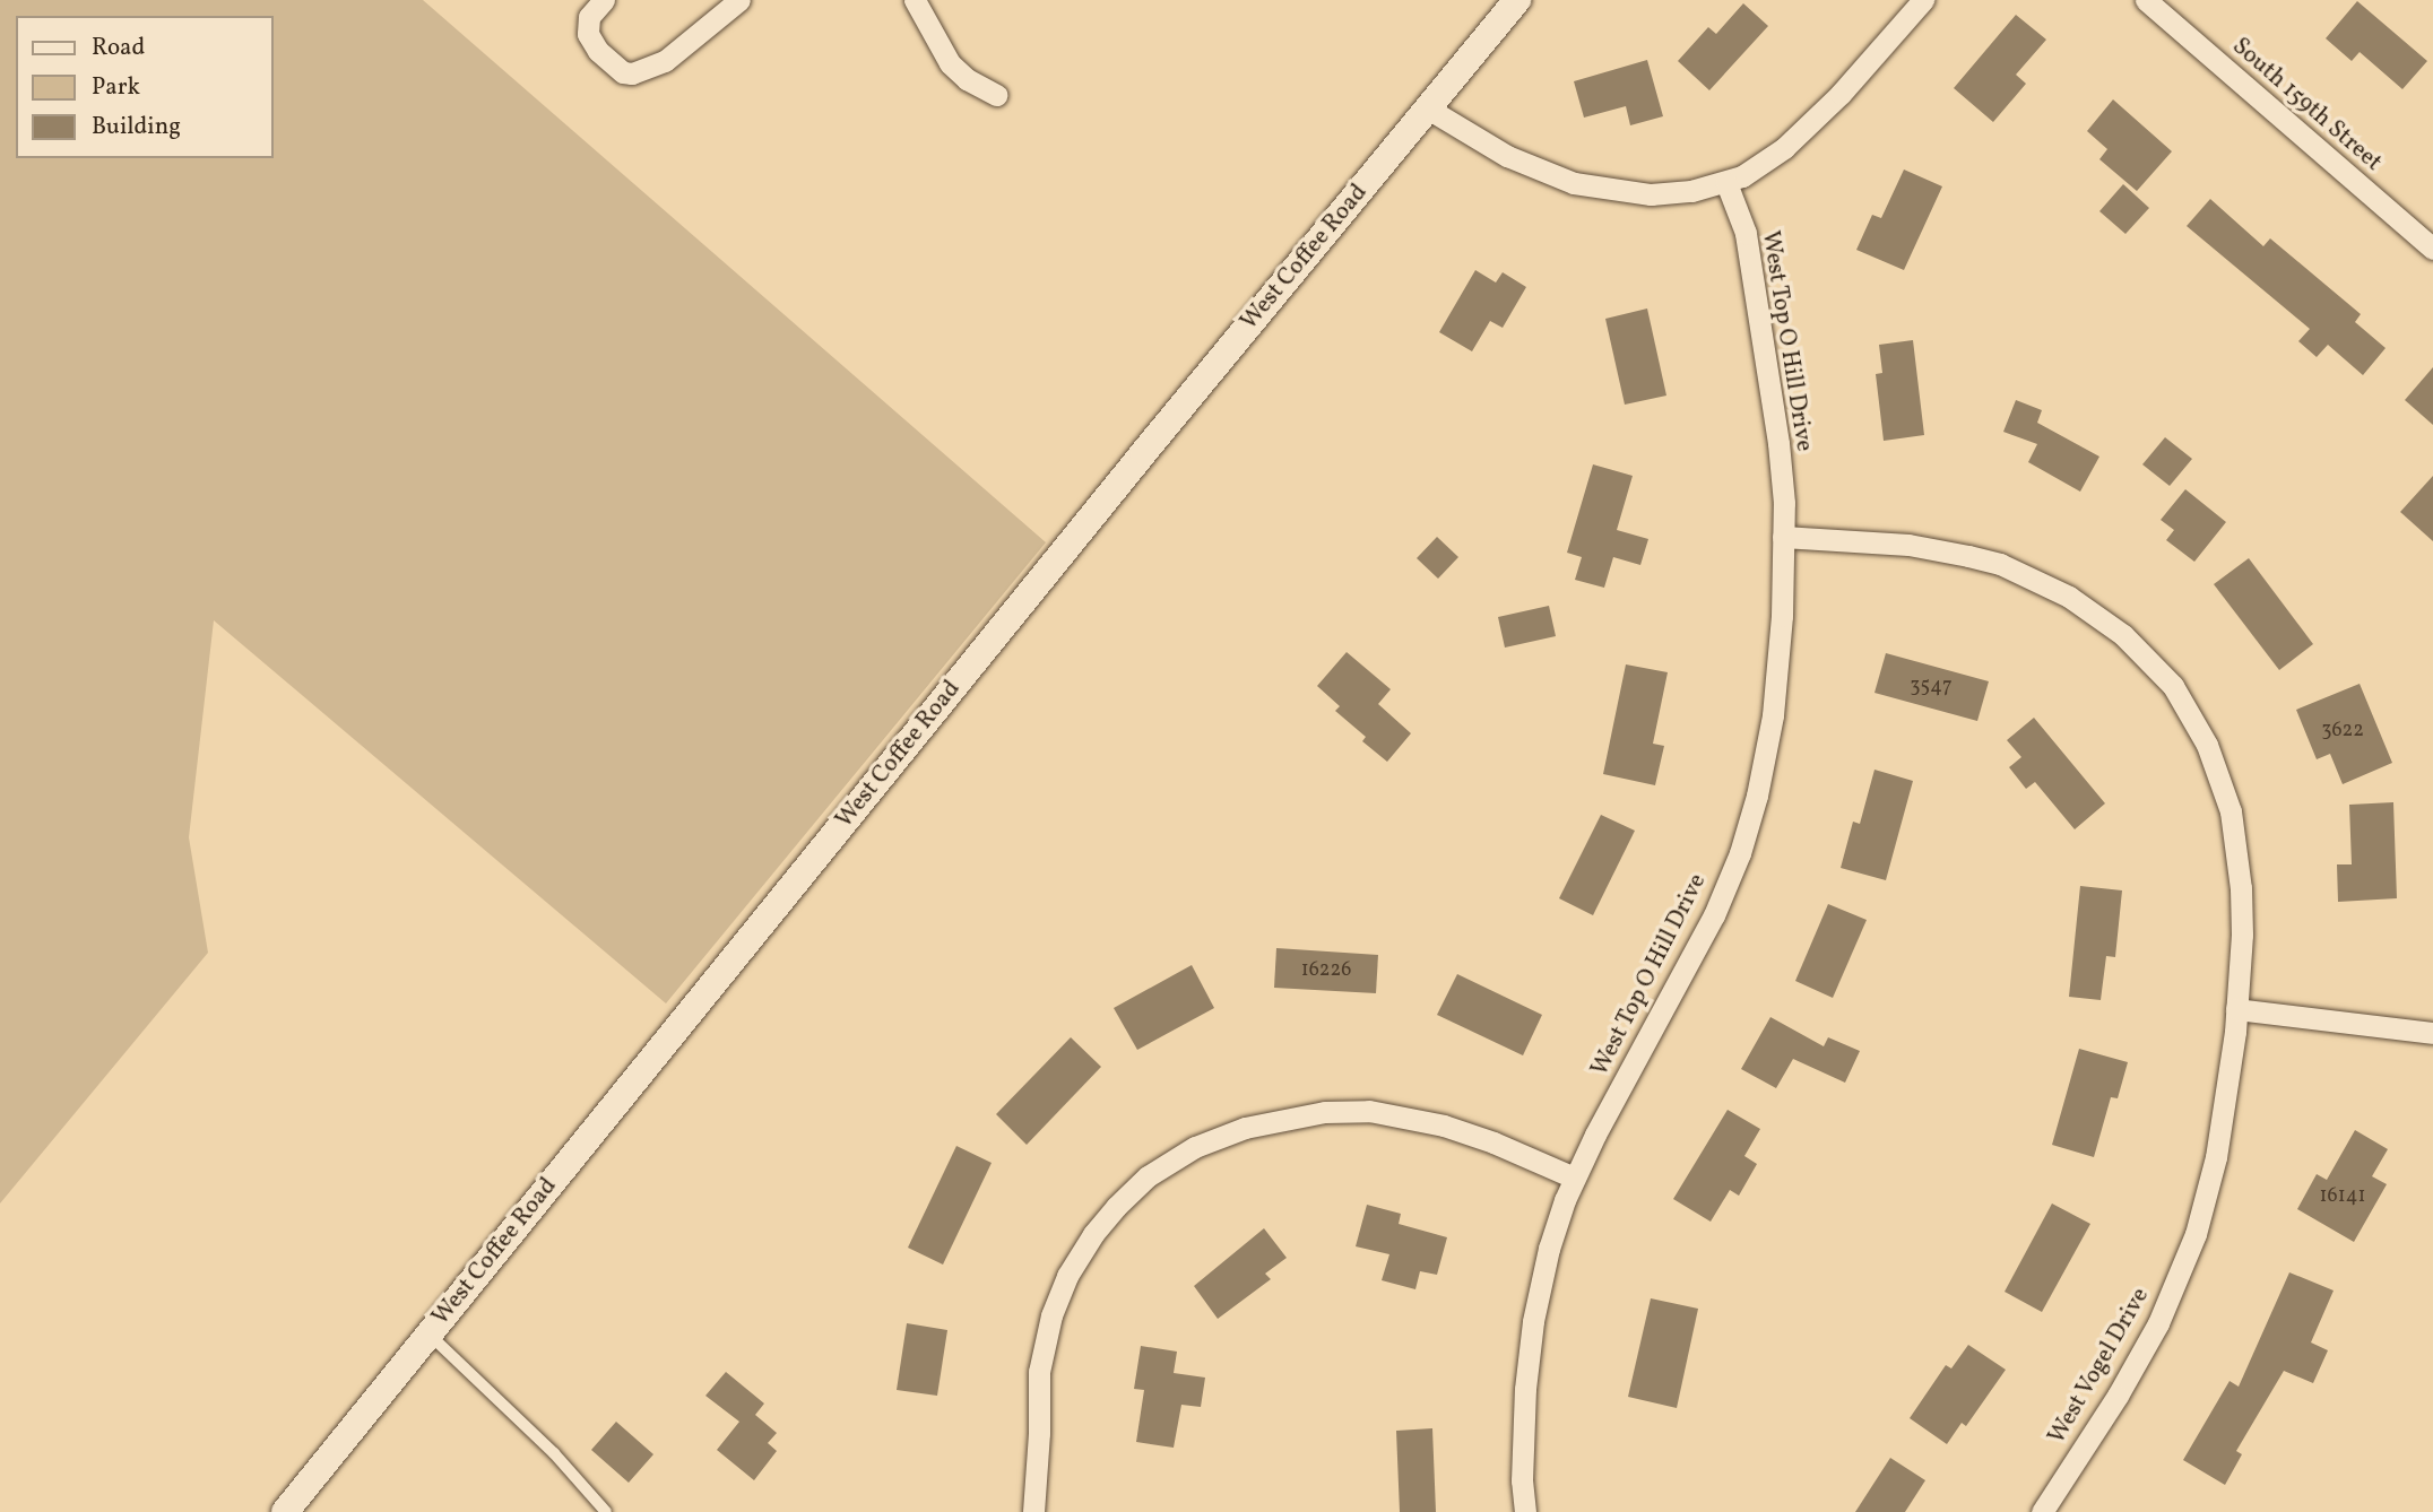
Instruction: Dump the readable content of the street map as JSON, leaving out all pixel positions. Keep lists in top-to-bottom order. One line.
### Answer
{"streets":{"street":["South 159th Street","West Coffee Road","West Top O Hill Drive","West Vogel Drive"]},"crossings":[["West Top O Hill Drive","West Vogel Drive"]],"house_numbers":["3547","3622","16226","16141"],"legend":["Road","Park","Building"]}
